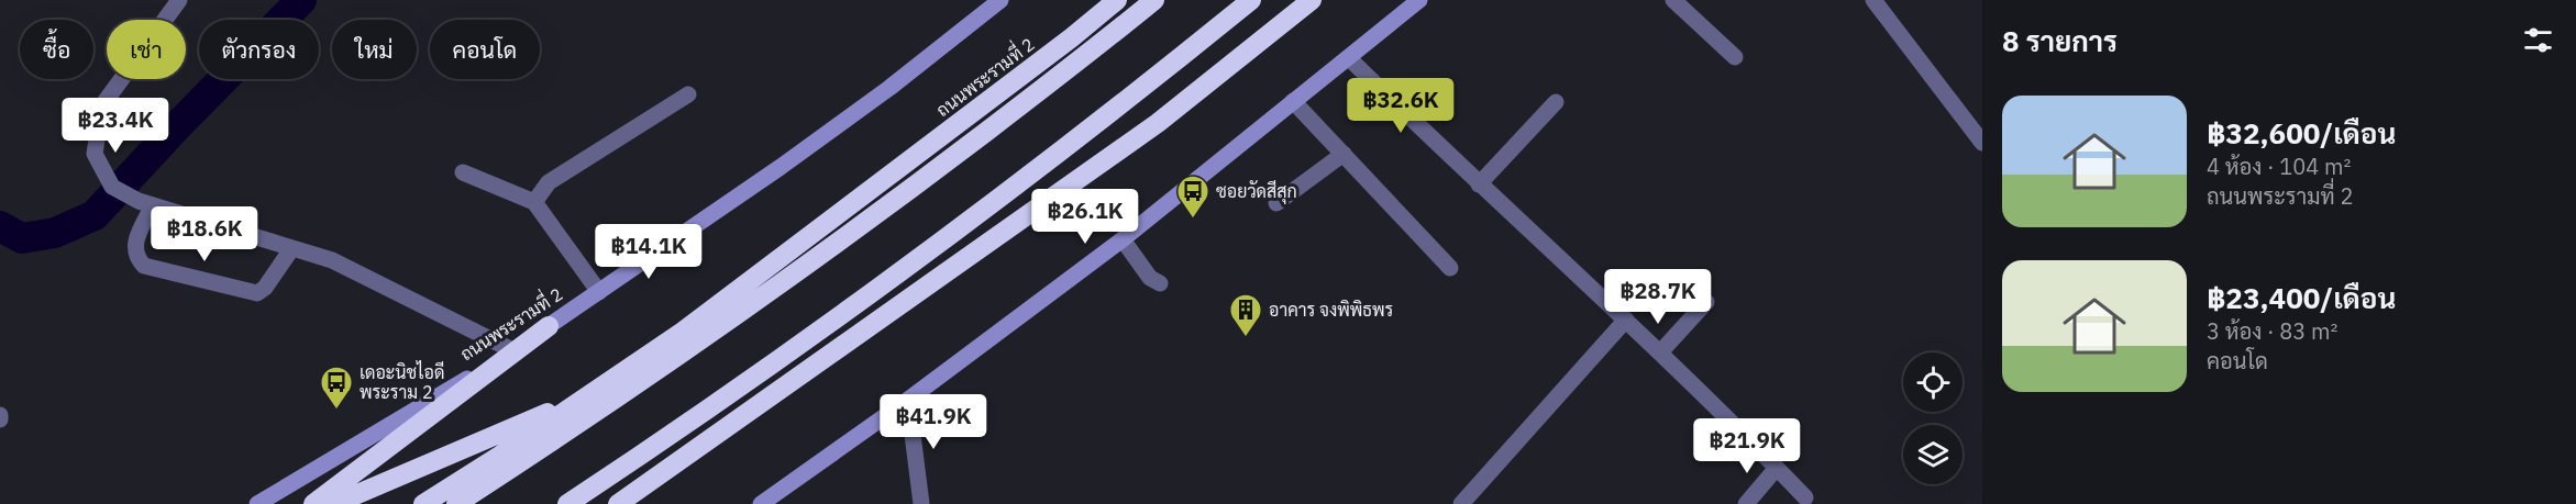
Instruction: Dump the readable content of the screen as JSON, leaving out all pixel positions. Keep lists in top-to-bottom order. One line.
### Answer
{"streets":{"highway":["ถนนพระรามที่ 2"]},"places":{"bus stop":["ซอยวัดสีสุก","เดอะนิชไอดี พระราม 2"],"building":["อาคาร จงพิพิธพร"]},"page":{"heading":"8 รายการ","chip":["ซื้อ","เช่า","ตัวกรอง","ใหม่","คอนโด"],"price":["฿32.6K","฿23.4K","฿26.1K","฿18.6K","฿14.1K","฿28.7K","฿41.9K","฿21.9K"],"list":[{"name":"฿32,600/เดือน","note":"4 ห้อง · 104 m² · ถนนพระรามที่ 2"},{"name":"฿23,400/เดือน","note":"3 ห้อง · 83 m² · คอนโด"}]}}
